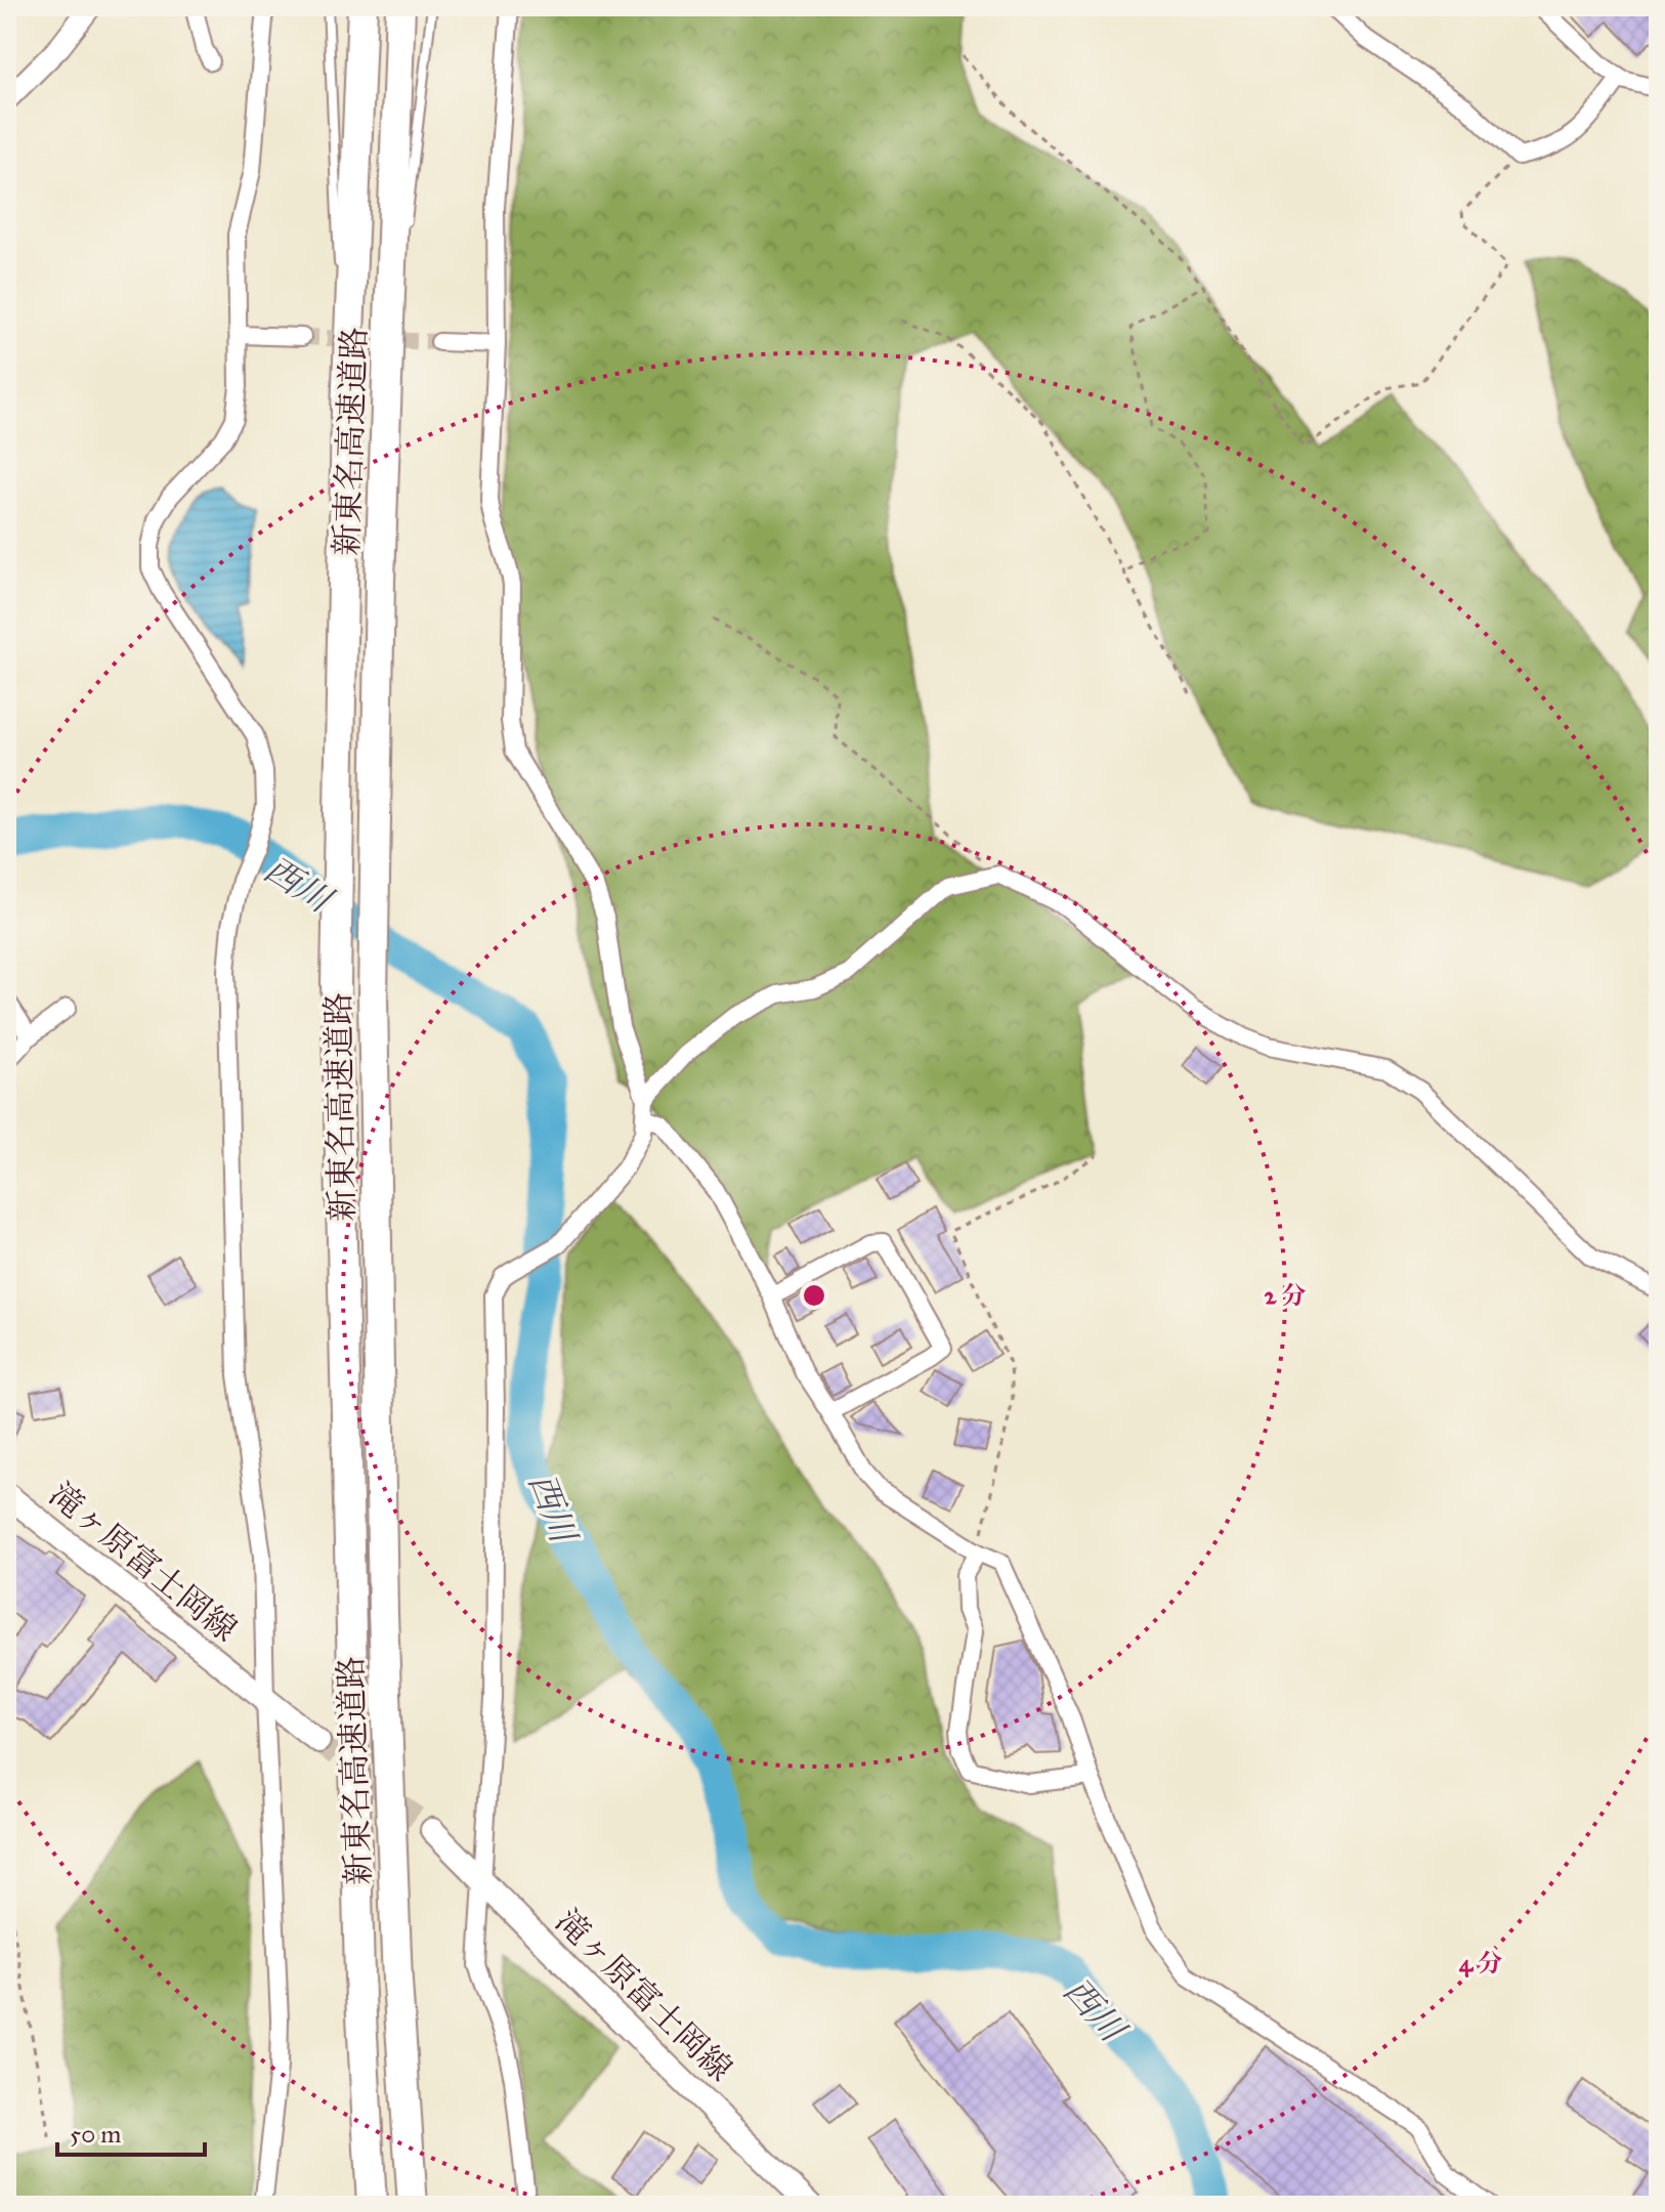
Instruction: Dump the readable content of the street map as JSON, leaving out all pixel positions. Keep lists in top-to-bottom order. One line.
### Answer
{"streets":{"highway":["新東名高速道路"],"main road":["滝ヶ原富士岡線"]},"water":["西川"],"scale_bar":"50 m","rings":["2 分","4 分"]}
